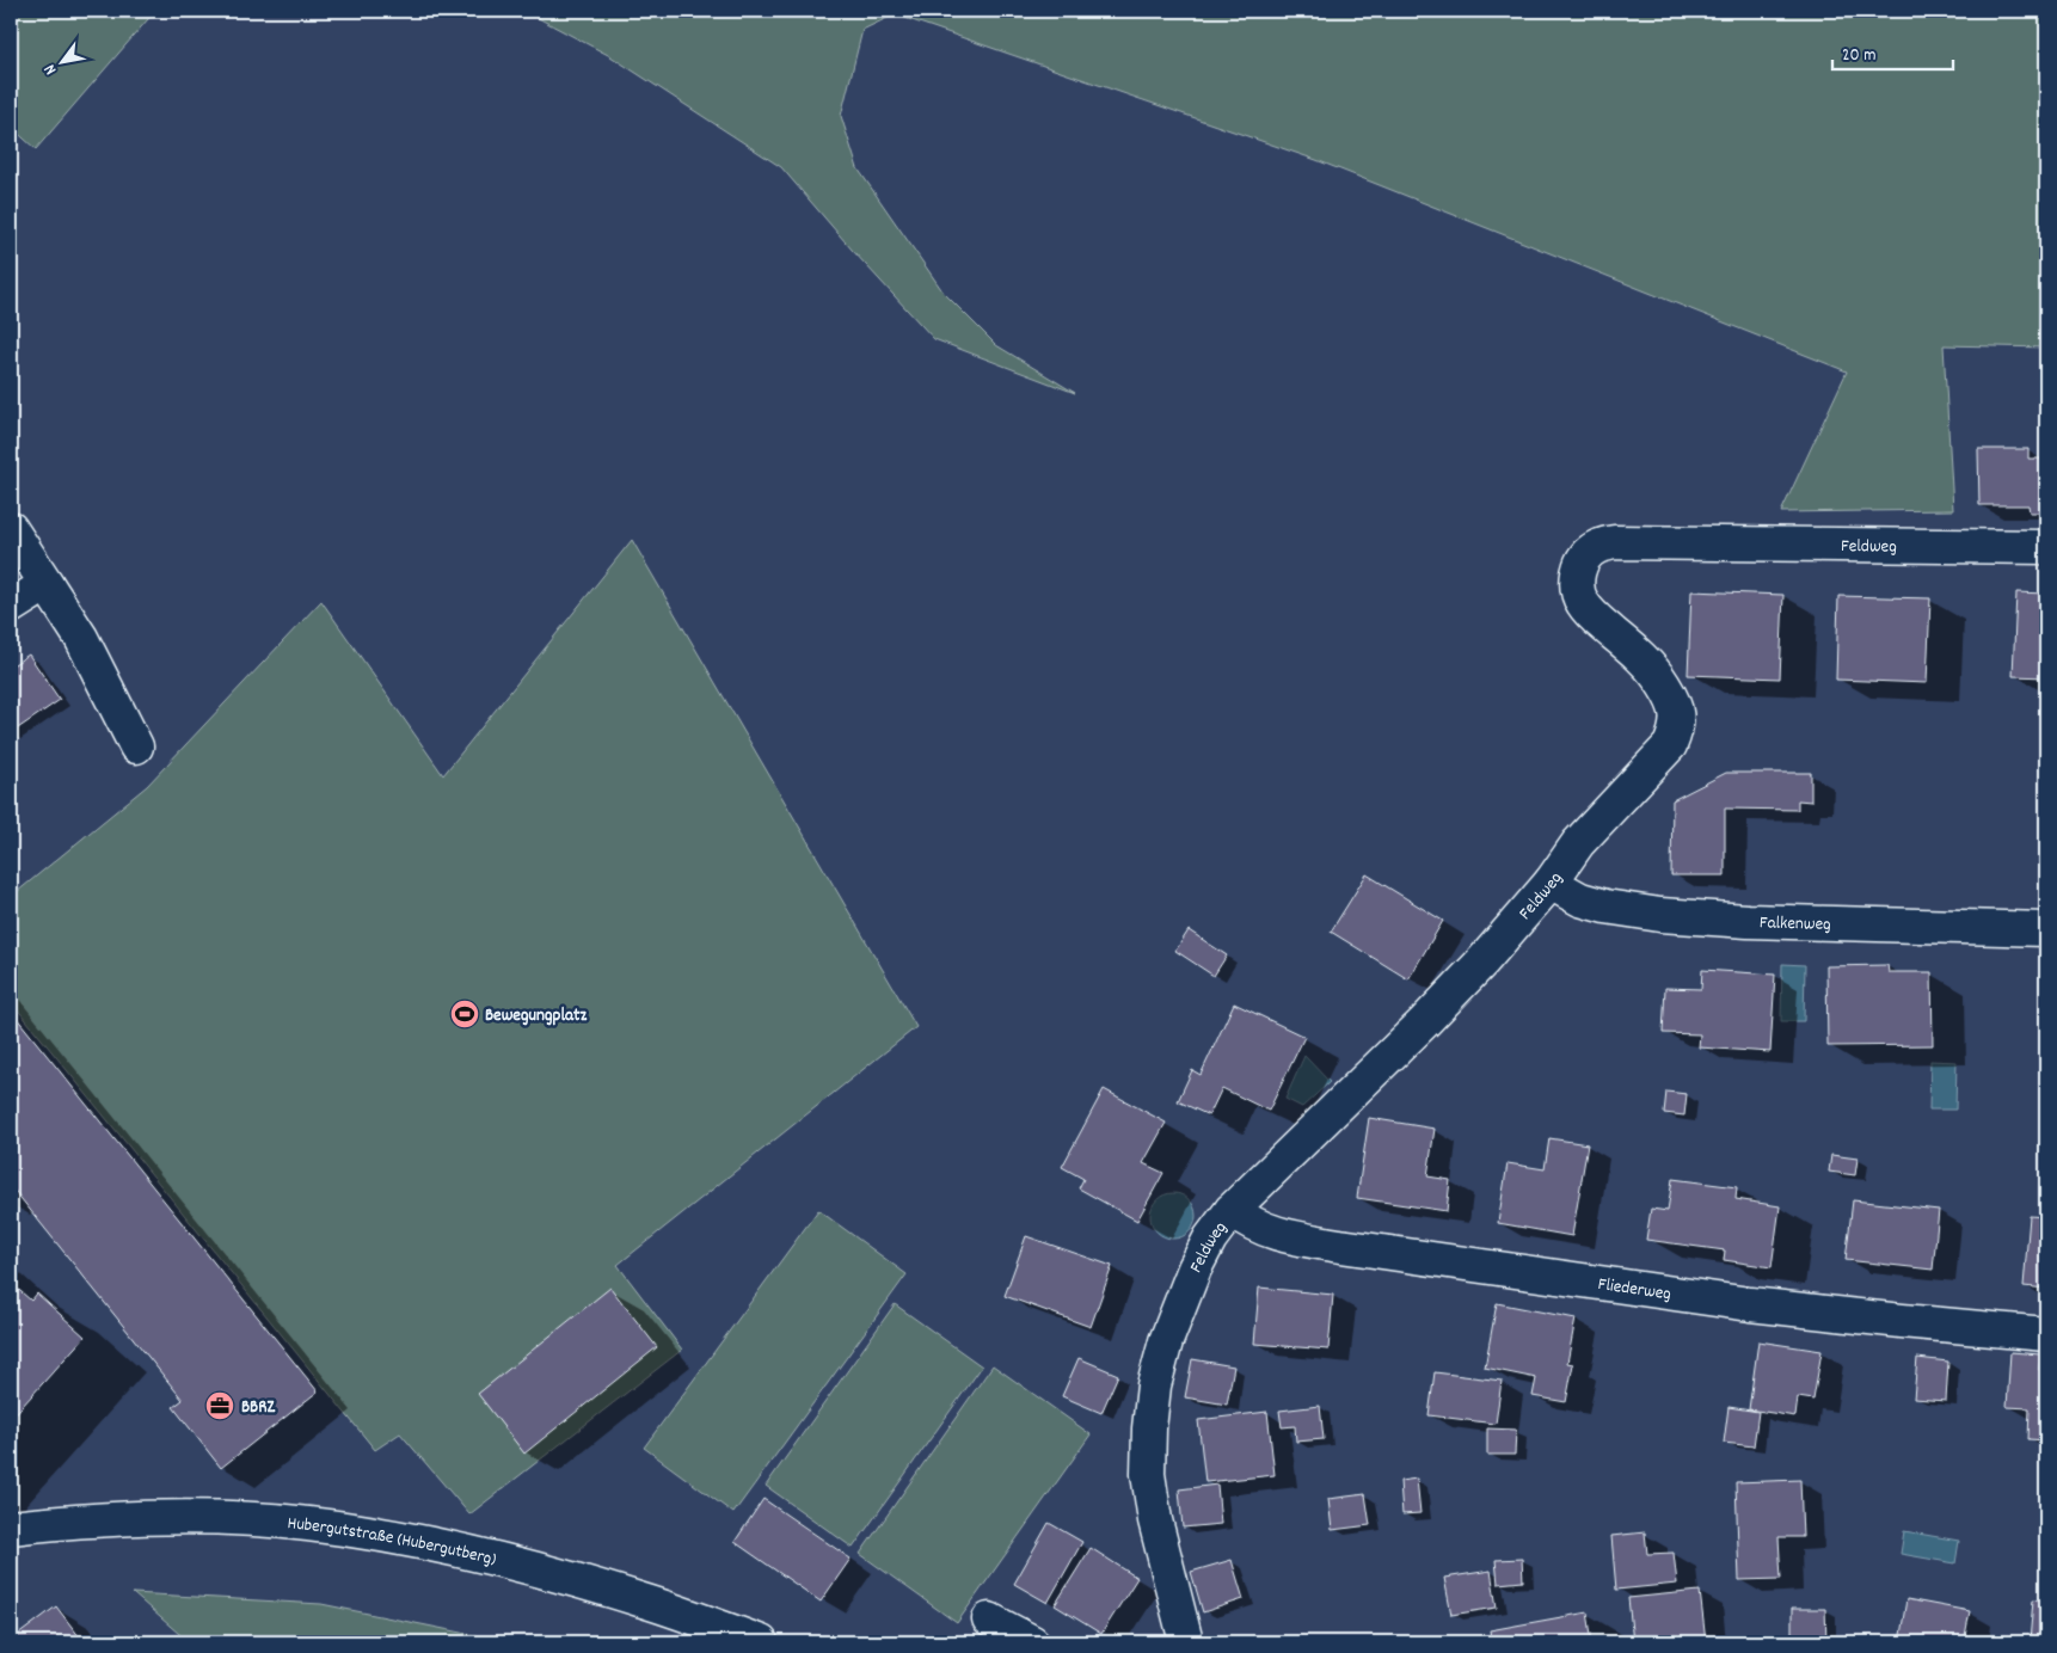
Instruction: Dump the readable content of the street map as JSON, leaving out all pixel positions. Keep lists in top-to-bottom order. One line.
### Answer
{"streets":{"street":["Feldweg","Falkenweg","Fliederweg","Hubergutstraße (Hubergutberg)"]},"crossings":[["Feldweg","Falkenweg"],["Feldweg","Fliederweg"]],"places":{"sports":["Bewegungplatz"],"office":["BBRZ"]},"scale_bar":"20 m","north":"bottom left"}
